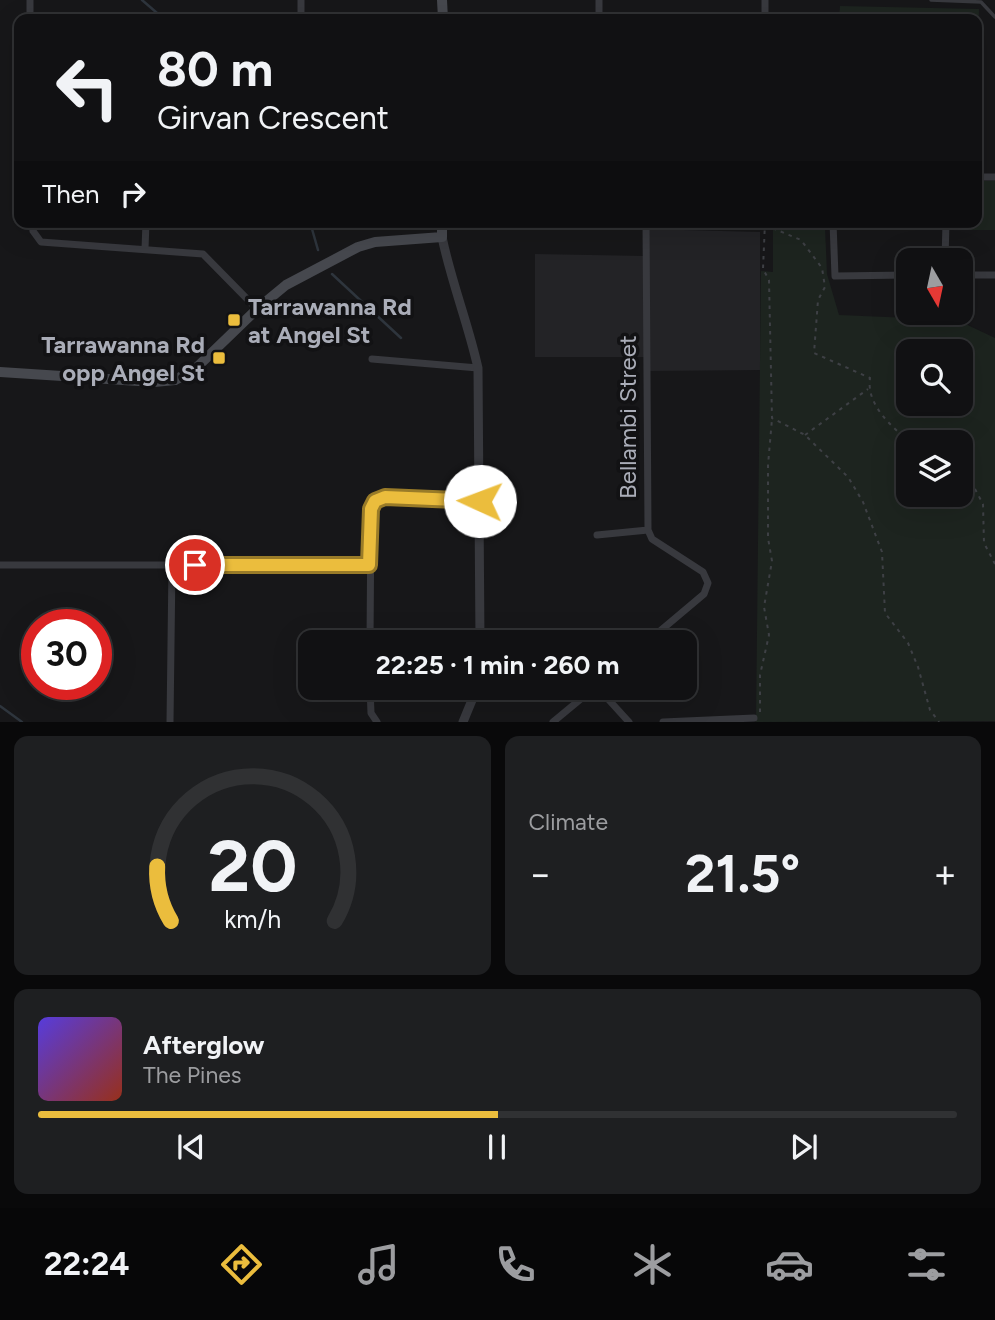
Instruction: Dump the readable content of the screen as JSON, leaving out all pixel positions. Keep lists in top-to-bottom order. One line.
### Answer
{"streets":{"street":["Bellambi Street"]},"places":{"transit":["Tarrawanna Rd at Angel St","Tarrawanna Rd opp Angel St"]},"north":"bottom","page":{"turn":["80 m","Girvan Crescent"],"then":"Then","limit":"30","trip":"22:25 · 1 min · 260 m","tile":"Climate","heat":["−","21.5°","+"],"song":["Afterglow","The Pines"],"tabs":"22:24","gauge":["20","km/h"]}}
